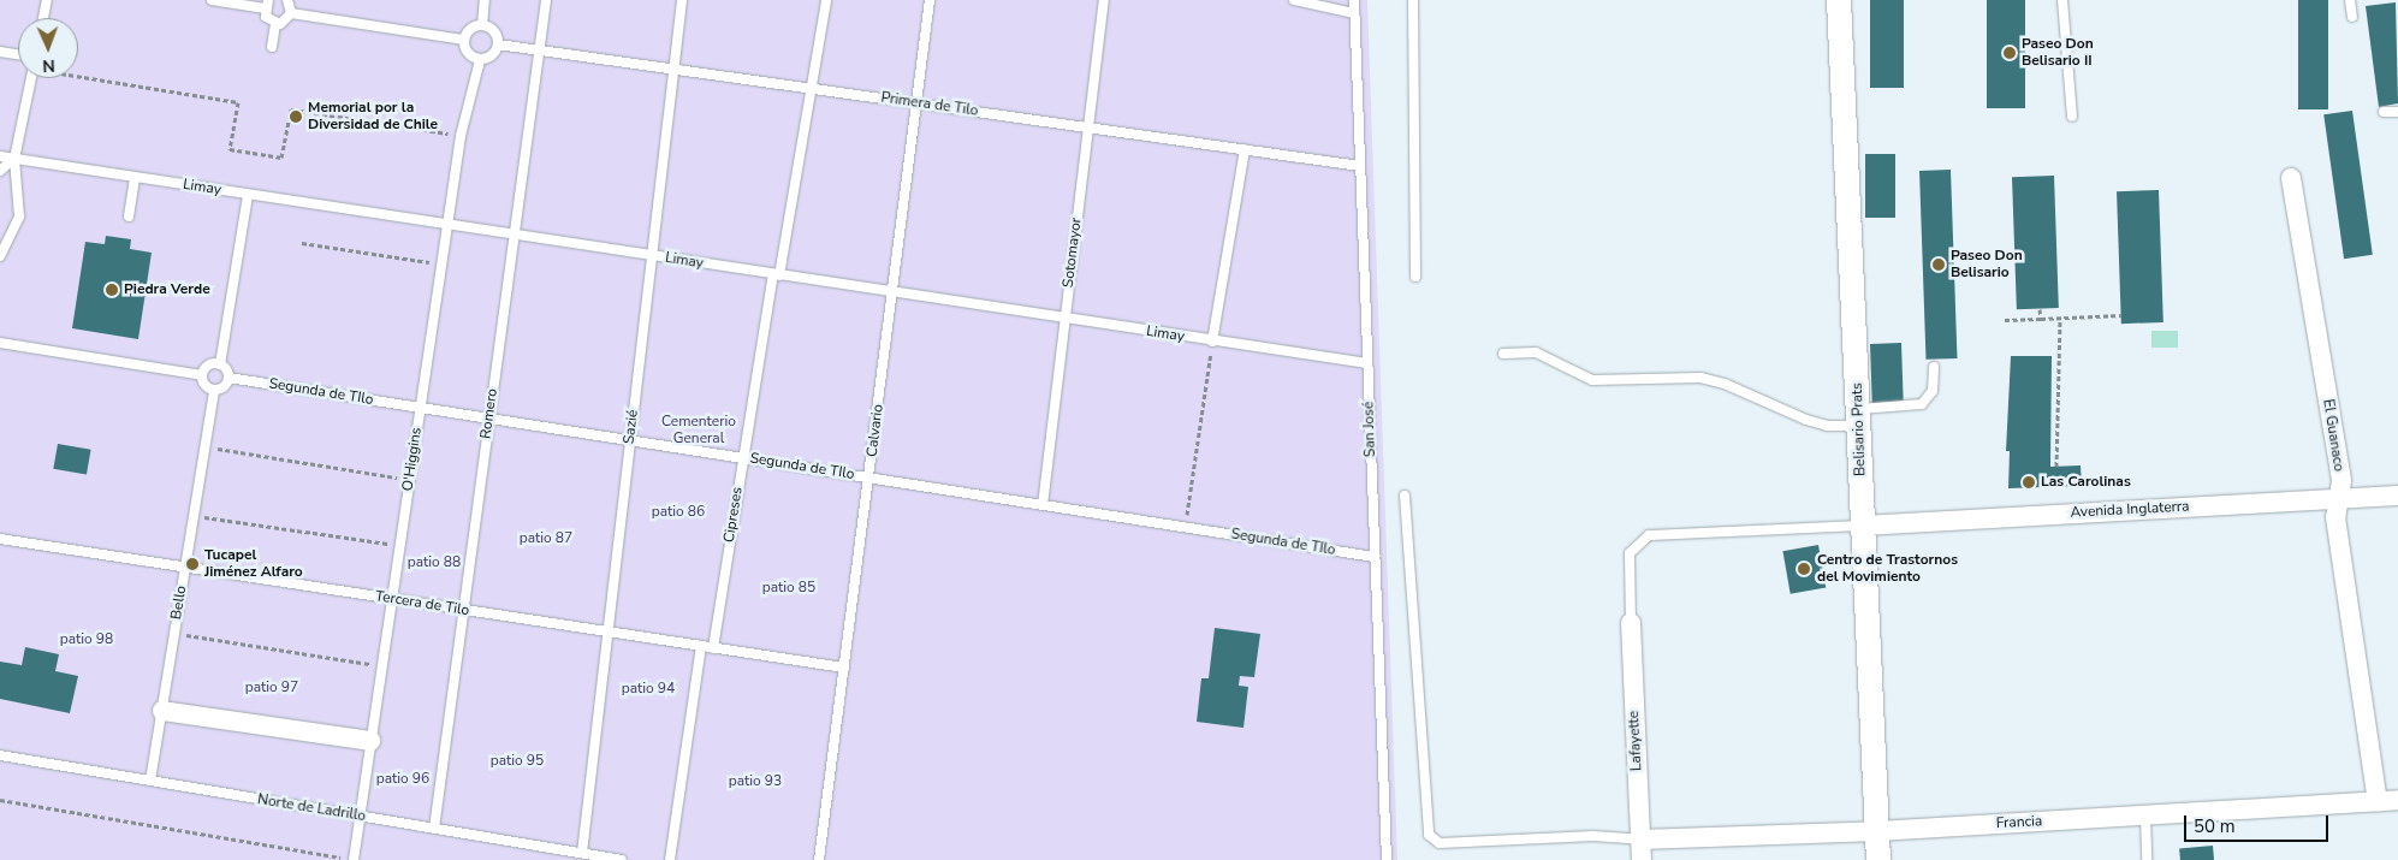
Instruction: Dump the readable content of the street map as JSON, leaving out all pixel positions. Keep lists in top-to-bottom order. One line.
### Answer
{"streets":{"street":["Belisario Prats","El Guanaco","Avenida Inglaterra","Lafayette","Francia"],"lane":["Primera de Tilo","Limay","Sotomayor","Segunda de TIlo","Romero","Sazié","San José","Calvario","O'Higgins","Cipreses","Bello","Tercera de Tilo","Norte de Ladrillo"]},"crossings":[["Primera de Tilo","Sotomayor"],["Primera de Tilo","Romero"],["Primera de Tilo","Sazié"],["Primera de Tilo","San José"],["Primera de Tilo","Calvario"],["Primera de Tilo","O'Higgins"],["Primera de Tilo","Cipreses"],["Limay","Sotomayor"],["Limay","Romero"],["Limay","Sazié"],["Limay","San José"],["Limay","Calvario"],["Limay","O'Higgins"],["Limay","Cipreses"],["Sotomayor","Segunda de TIlo"],["Segunda de TIlo","Romero"],["Segunda de TIlo","Sazié"],["Segunda de TIlo","San José"],["Segunda de TIlo","Calvario"],["Segunda de TIlo","O'Higgins"],["Segunda de TIlo","Cipreses"],["Segunda de TIlo","Bello"],["Romero","Tercera de Tilo"],["Romero","Norte de Ladrillo"],["Sazié","Tercera de Tilo"],["Sazié","Norte de Ladrillo"],["Belisario Prats","Avenida Inglaterra"],["Belisario Prats","Francia"],["Calvario","Tercera de Tilo"],["El Guanaco","Avenida Inglaterra"],["El Guanaco","Francia"],["O'Higgins","Tercera de Tilo"],["O'Higgins","Norte de Ladrillo"],["Cipreses","Tercera de Tilo"],["Bello","Tercera de Tilo"],["Bello","Norte de Ladrillo"],["Lafayette","Francia"]],"parks":["Cementerio General","patio 86","patio 87","patio 88","patio 85","patio 98","patio 97","patio 94","patio 95","patio 96","patio 93"],"places":["Paseo Don Belisario II","Memorial por la Diversidad de Chile","Paseo Don Belisario","Piedra Verde","Las Carolinas","Tucapel Jiménez Alfaro","Centro de Trastornos del Movimiento"],"scale_bar":"50 m","north":"bottom"}
